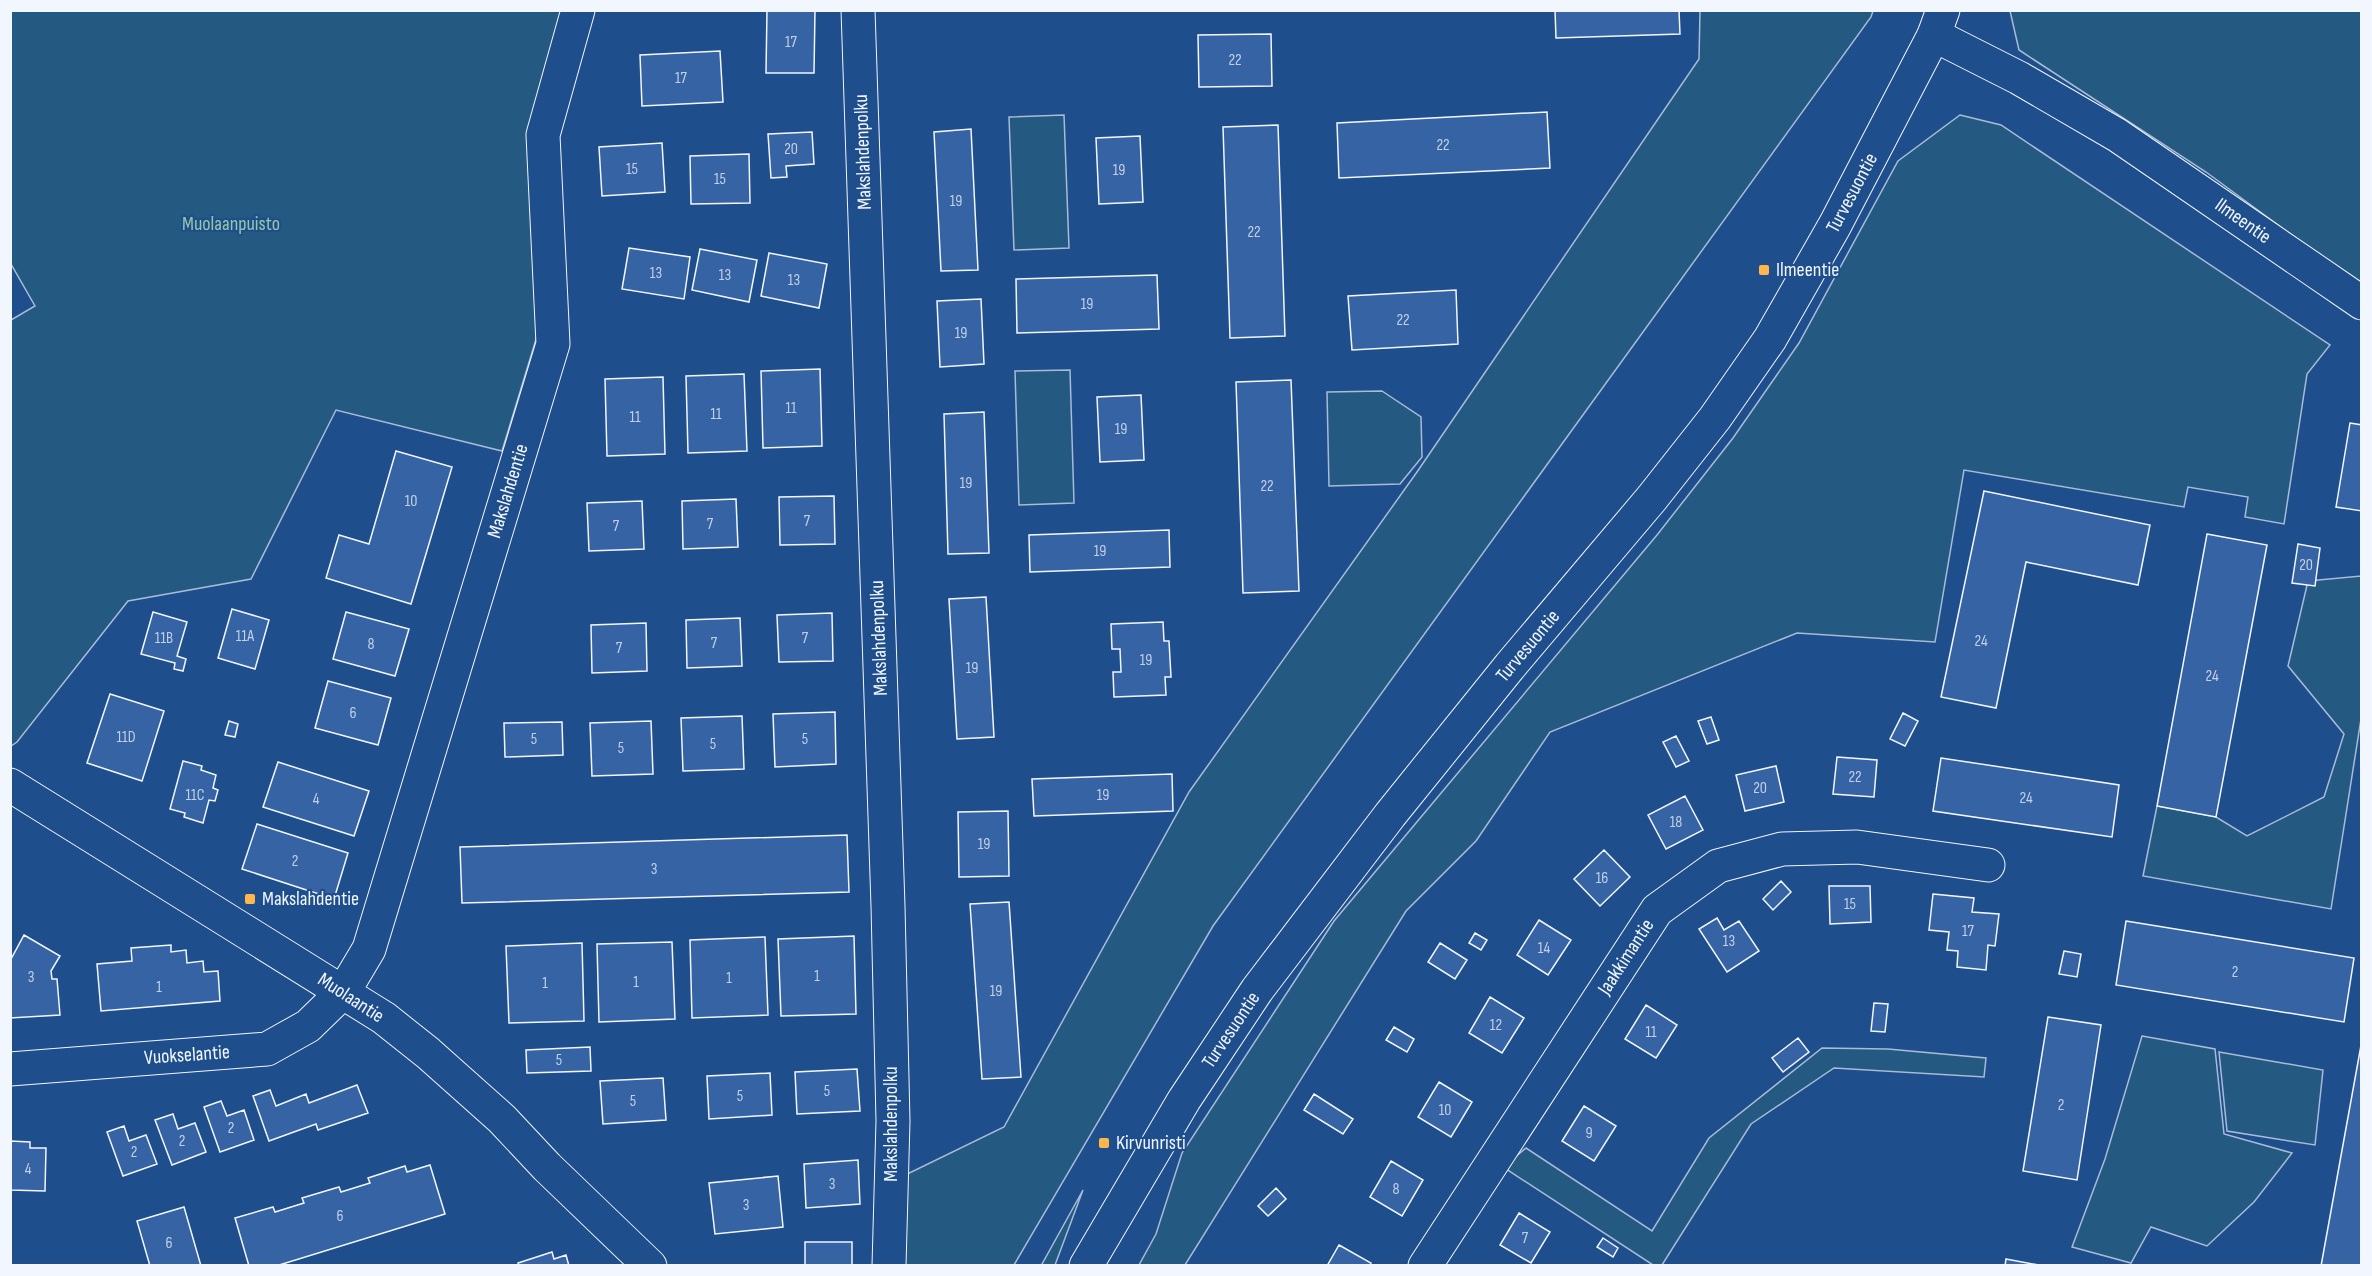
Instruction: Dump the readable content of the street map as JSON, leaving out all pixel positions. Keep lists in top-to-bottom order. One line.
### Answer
{"streets":{"street":["Makslahdenpolku","Turvesuontie","Ilmeentie","Makslahdentie","Jaakkimantie","Muolaantie","Vuokselantie"]},"crossings":[["Turvesuontie","Ilmeentie"],["Makslahdentie","Muolaantie"],["Makslahdentie","Vuokselantie"],["Muolaantie","Vuokselantie"]],"parks":["Muolaanpuisto"],"places":{"transit":["Ilmeentie","Makslahdentie","Kirvunristi"]},"house_numbers":["17","22","17","22","20","15","19","15","19","22","13","13","13","19","22","19","11","11","11","19","19","22","10","7","7","7","19","20","11A","11B","7","24","7","8","7","19","19","24","6","11D","5","5","5","5","22","20","11C","19","24","4","18","19","2","3","16","15","17","13","14","2","1","3","1","1","1","1","19","12","11","5","5","5","5","2","10","2","9","2","2","4","3","8","3","6","7","6"]}
